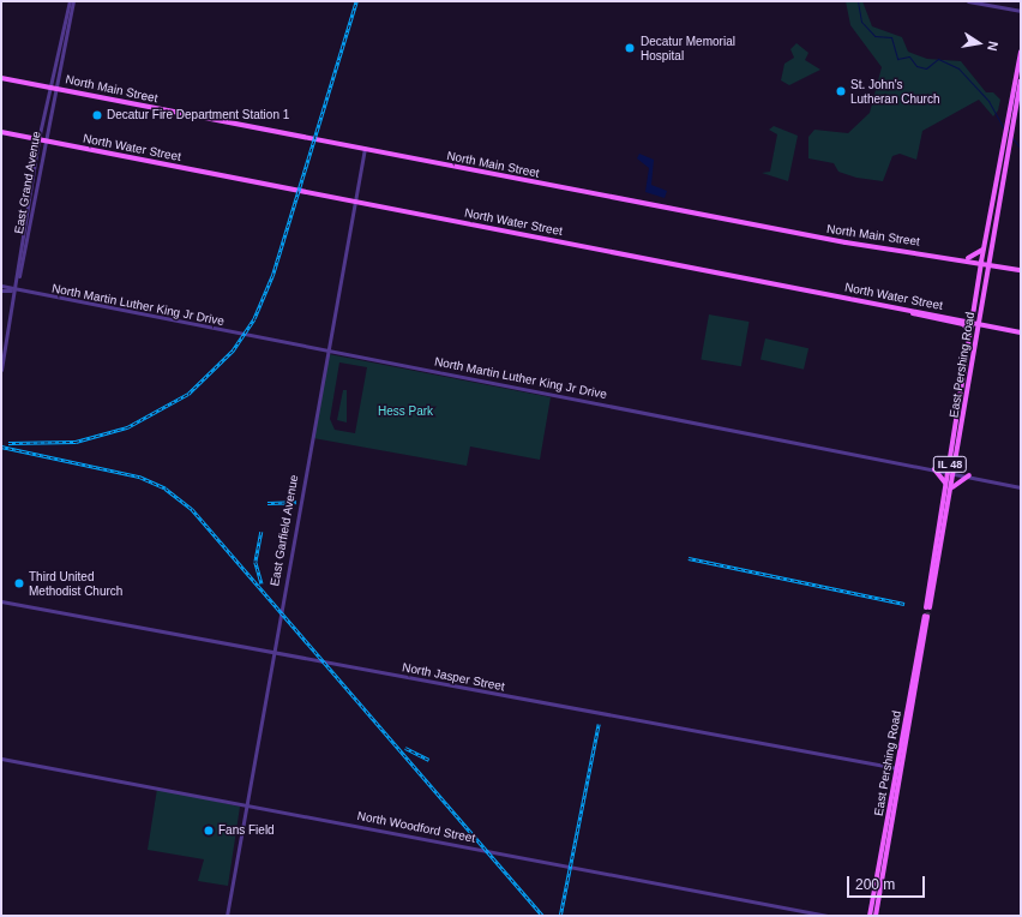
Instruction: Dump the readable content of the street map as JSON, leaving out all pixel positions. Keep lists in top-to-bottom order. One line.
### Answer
{"streets":{"main road":["North Main Street","North Water Street","East Pershing Road","IL 48"],"street":["East Grand Avenue","North Martin Luther King Jr Drive","East Garfield Avenue","North Jasper Street","North Woodford Street"]},"crossings":[["North Main Street","East Grand Avenue"],["North Main Street","East Pershing Road"],["North Main Street","IL 48"],["North Main Street","East Garfield Avenue"],["North Water Street","East Grand Avenue"],["North Water Street","East Pershing Road"],["North Water Street","IL 48"],["North Water Street","East Garfield Avenue"],["East Grand Avenue","North Martin Luther King Jr Drive"],["North Martin Luther King Jr Drive","East Pershing Road"],["North Martin Luther King Jr Drive","IL 48"],["North Martin Luther King Jr Drive","East Garfield Avenue"],["East Pershing Road","IL 48"],["East Pershing Road","North Jasper Street"],["East Garfield Avenue","North Jasper Street"],["East Garfield Avenue","North Woodford Street"]],"parks":["Hess Park"],"places":["Decatur Memorial Hospital","St. John's Lutheran Church","Decatur Fire Department Station 1","Third United Methodist Church","Fans Field"],"scale_bar":"200 m","north":"right"}
